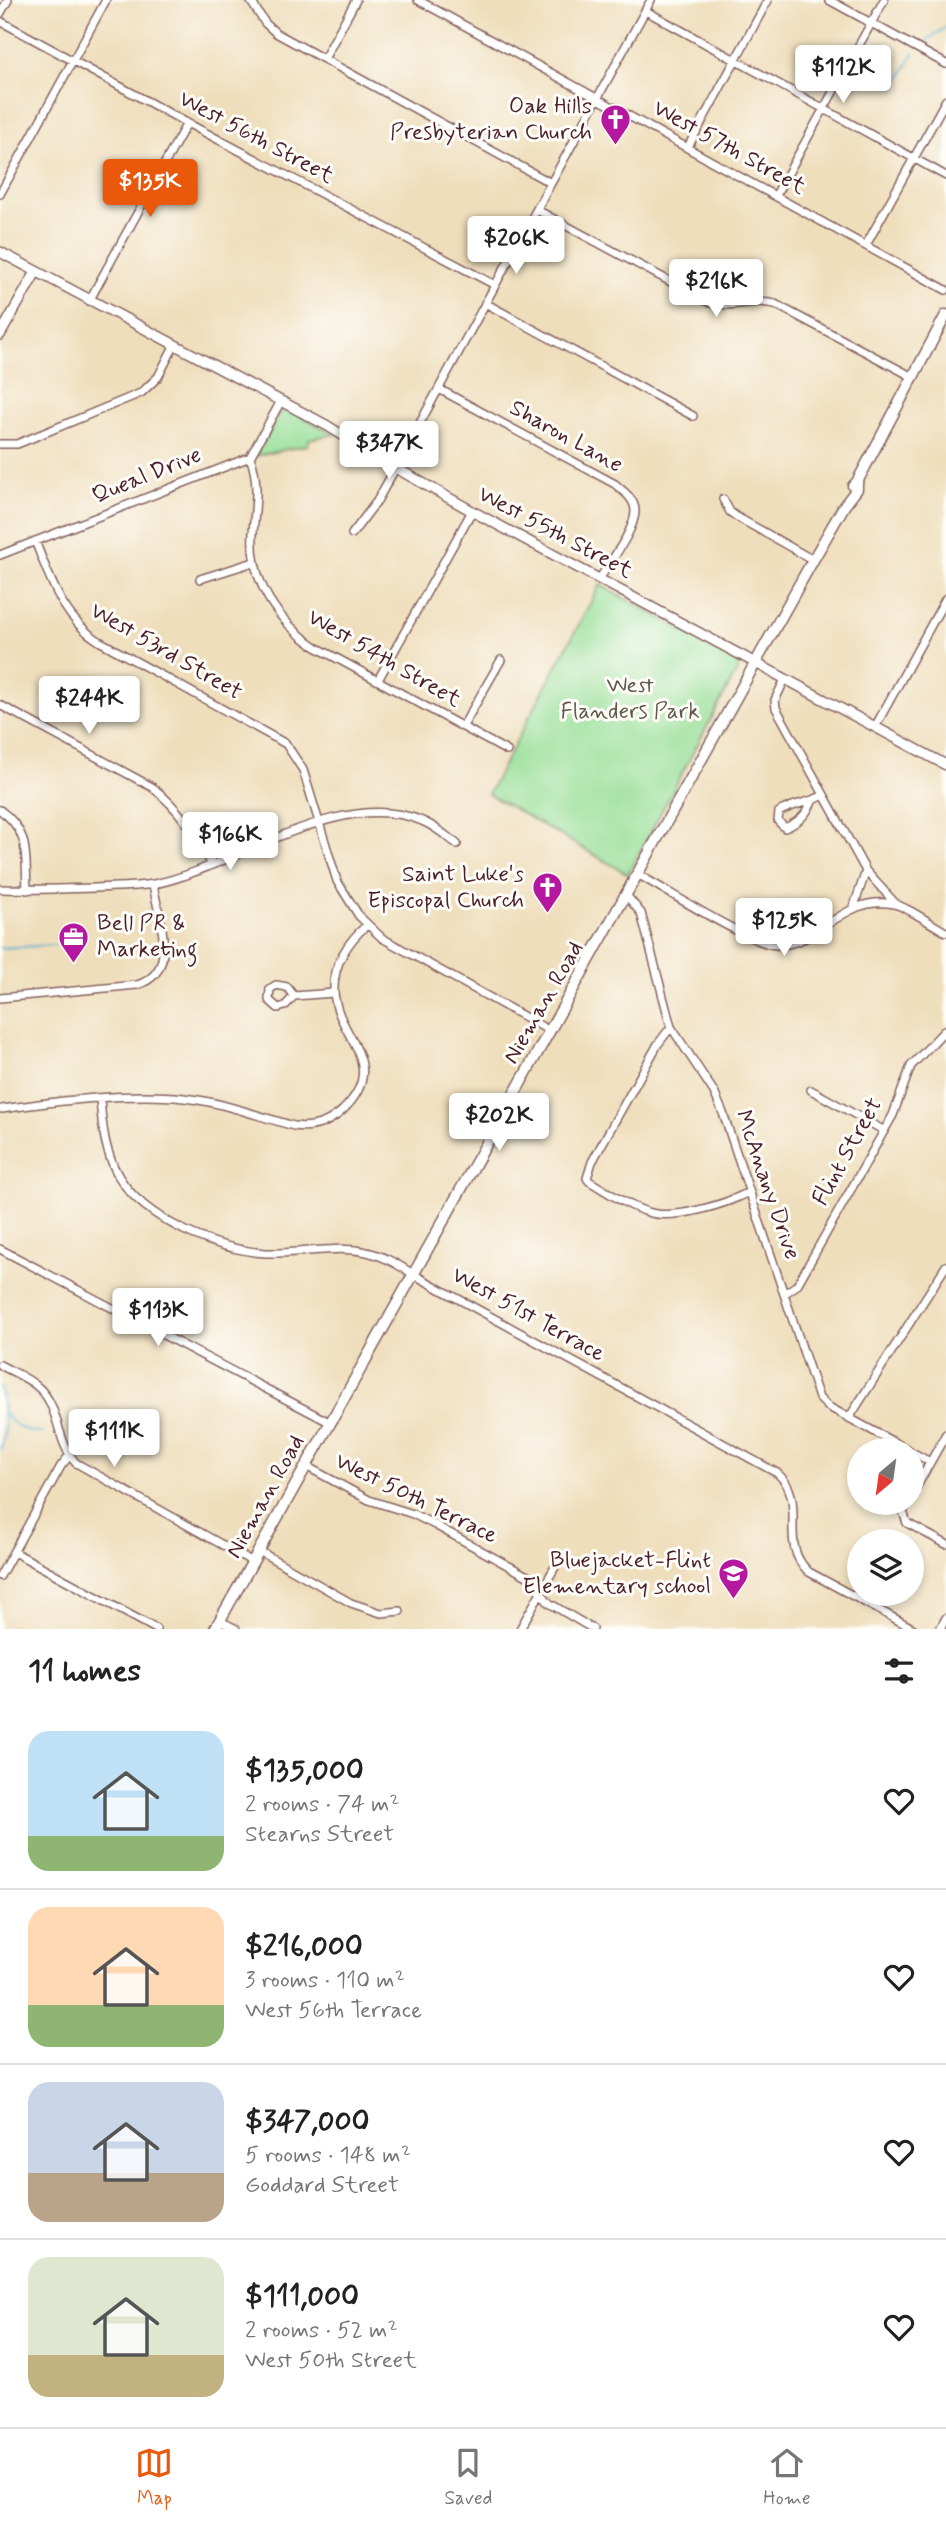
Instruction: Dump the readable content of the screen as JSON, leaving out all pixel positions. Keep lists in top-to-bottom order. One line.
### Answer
{"streets":{"main road":["Nieman Road"],"street":["West 56th Street","West 57th Street","Sharon Lane","Queal Drive","West 55th Street","West 53rd Street","West 54th Street","Flint Street","McAnany Drive","West 51st Terrace","West 50th Terrace"]},"crossings":[["Sharon Lane","West 55th Street"],["Queal Drive","West 53rd Street"],["Queal Drive","West 54th Street"],["West 55th Street","Nieman Road"],["West 53rd Street","Nieman Road"],["Nieman Road","McAnany Drive"],["Nieman Road","West 51st Terrace"],["Nieman Road","West 50th Terrace"],["Flint Street","McAnany Drive"]],"parks":["West Flanders Park"],"places":{"church":["Oak Hills Presbyterian Church","Saint Luke's Episcopal Church"],"office":["Bell PR & Marketing"],"school or university":["Bluejacket-Flint Elementary school"]},"north":"bottom left","page":{"price":["$112K","$135K","$206K","$216K","$347K","$244K","$166K","$125K","$202K","$113K","$111K"],"heading":"11 homes","list":[{"name":"$135,000","note":"2 rooms · 74 m² · Stearns Street"},{"name":"$216,000","note":"3 rooms · 110 m² · West 56th Terrace"},{"name":"$347,000","note":"5 rooms · 148 m² · Goddard Street"},{"name":"$111,000","note":"2 rooms · 52 m² · West 50th Street"}],"tabs":["Map","Saved","Home"]}}
